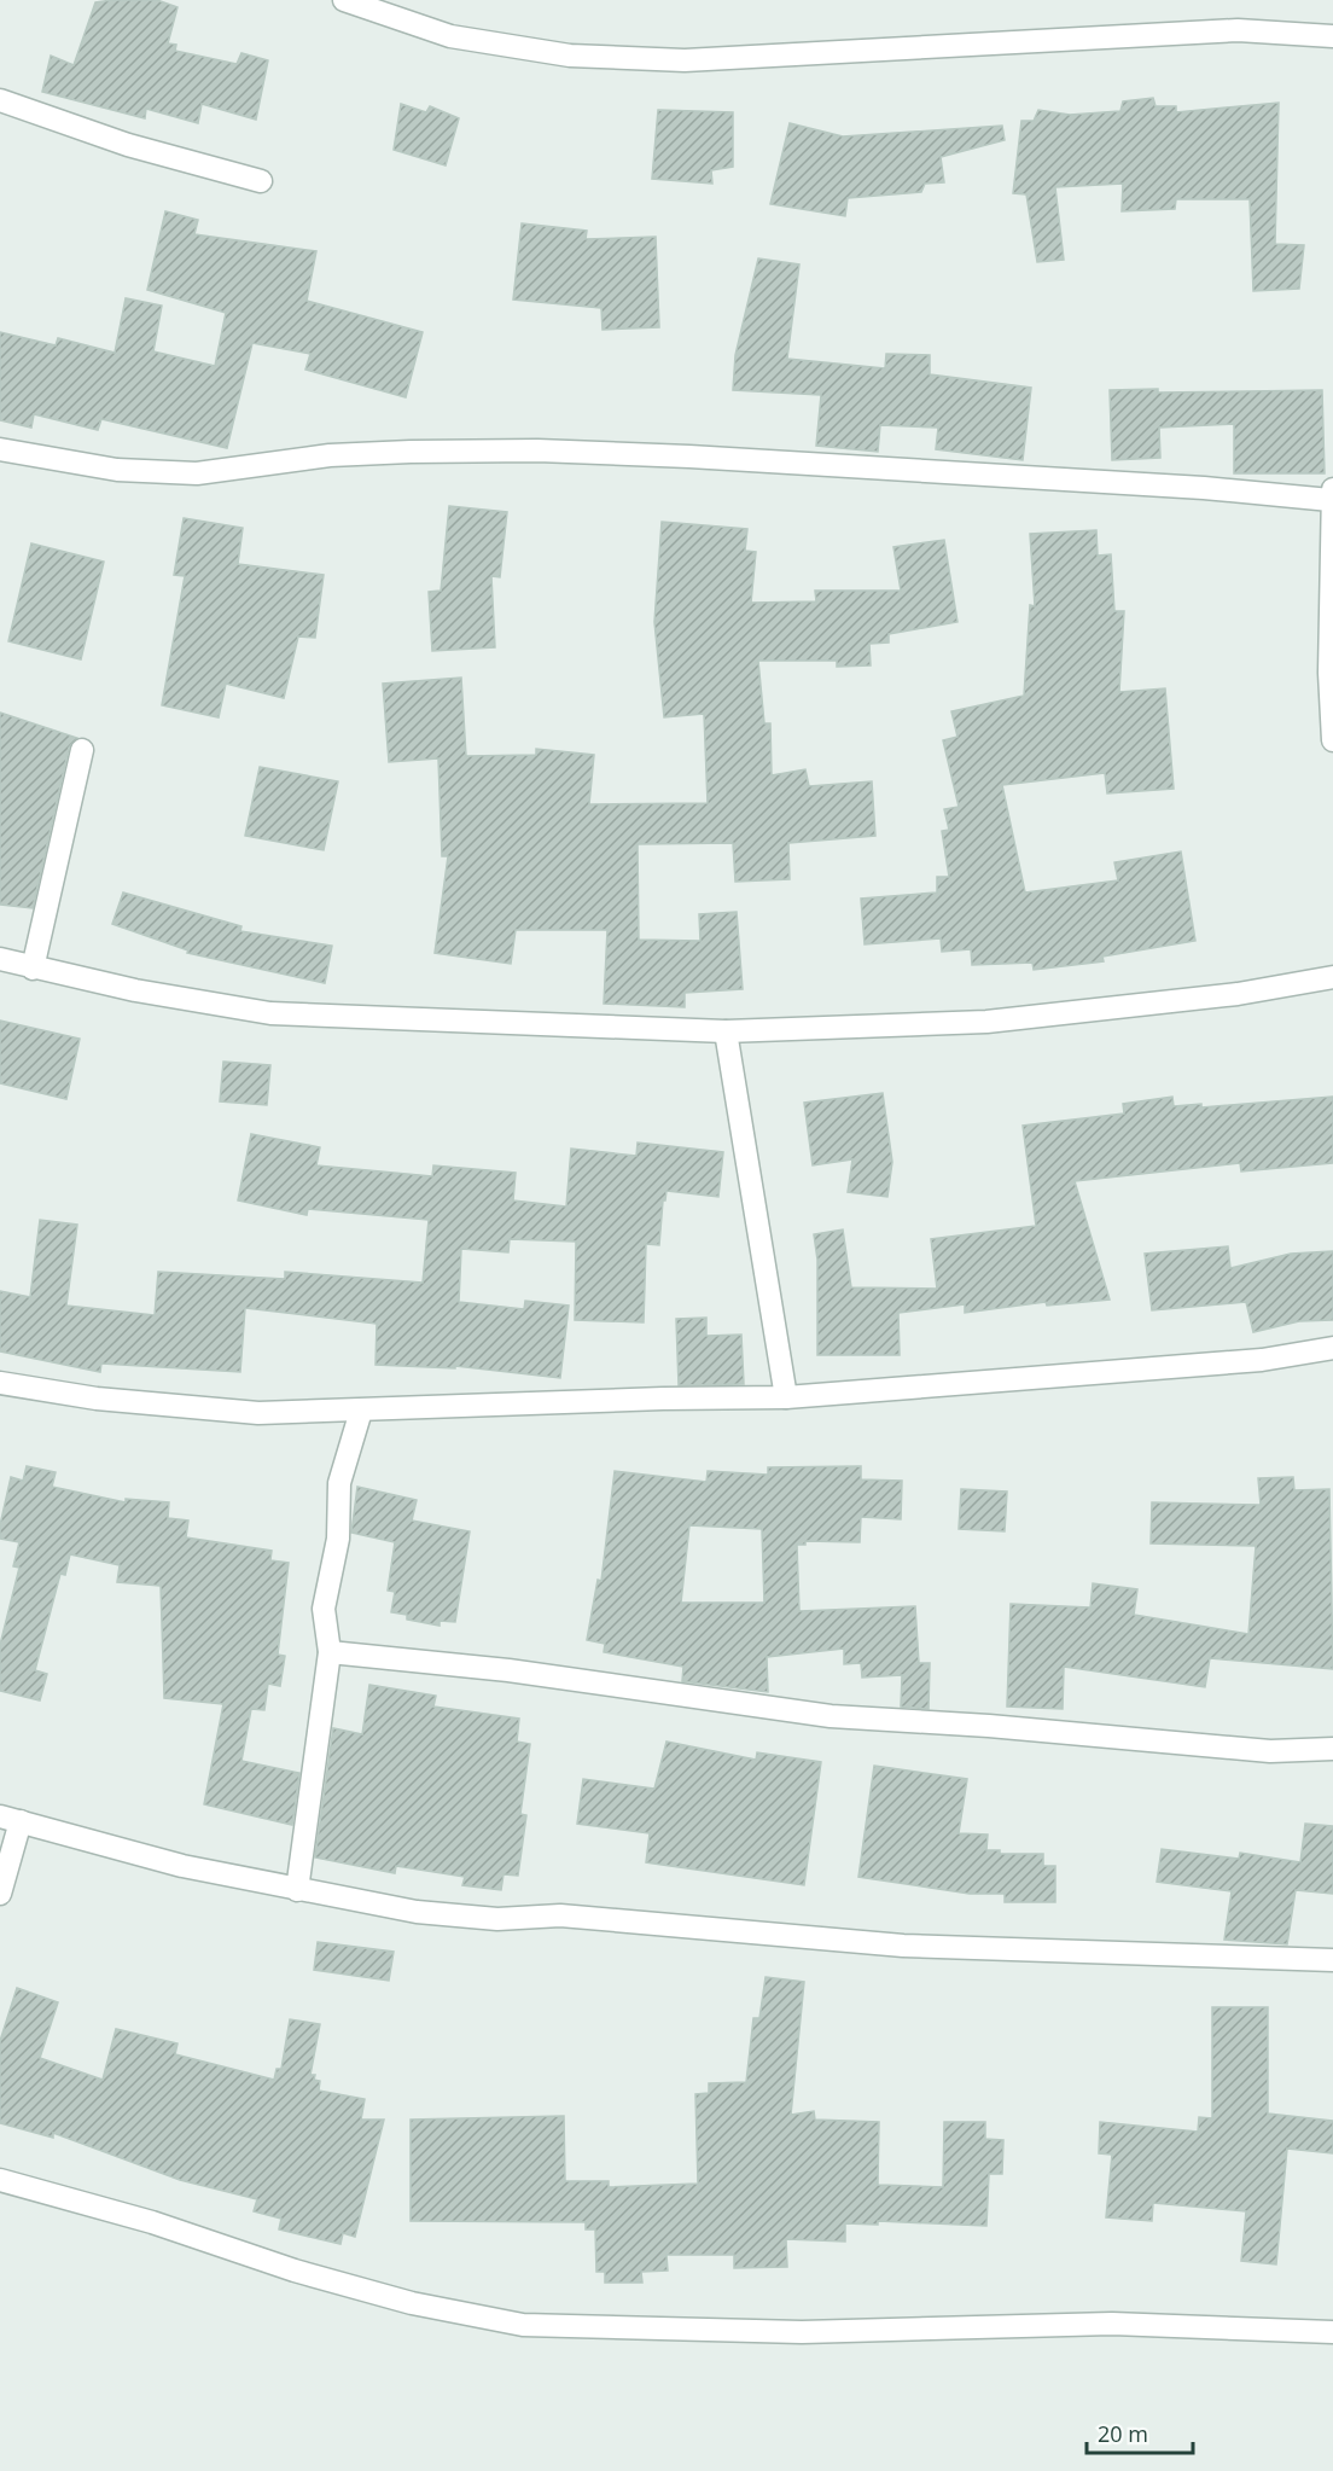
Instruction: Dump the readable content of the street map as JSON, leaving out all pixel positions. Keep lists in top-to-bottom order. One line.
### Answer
{"scale_bar":"20 m"}
